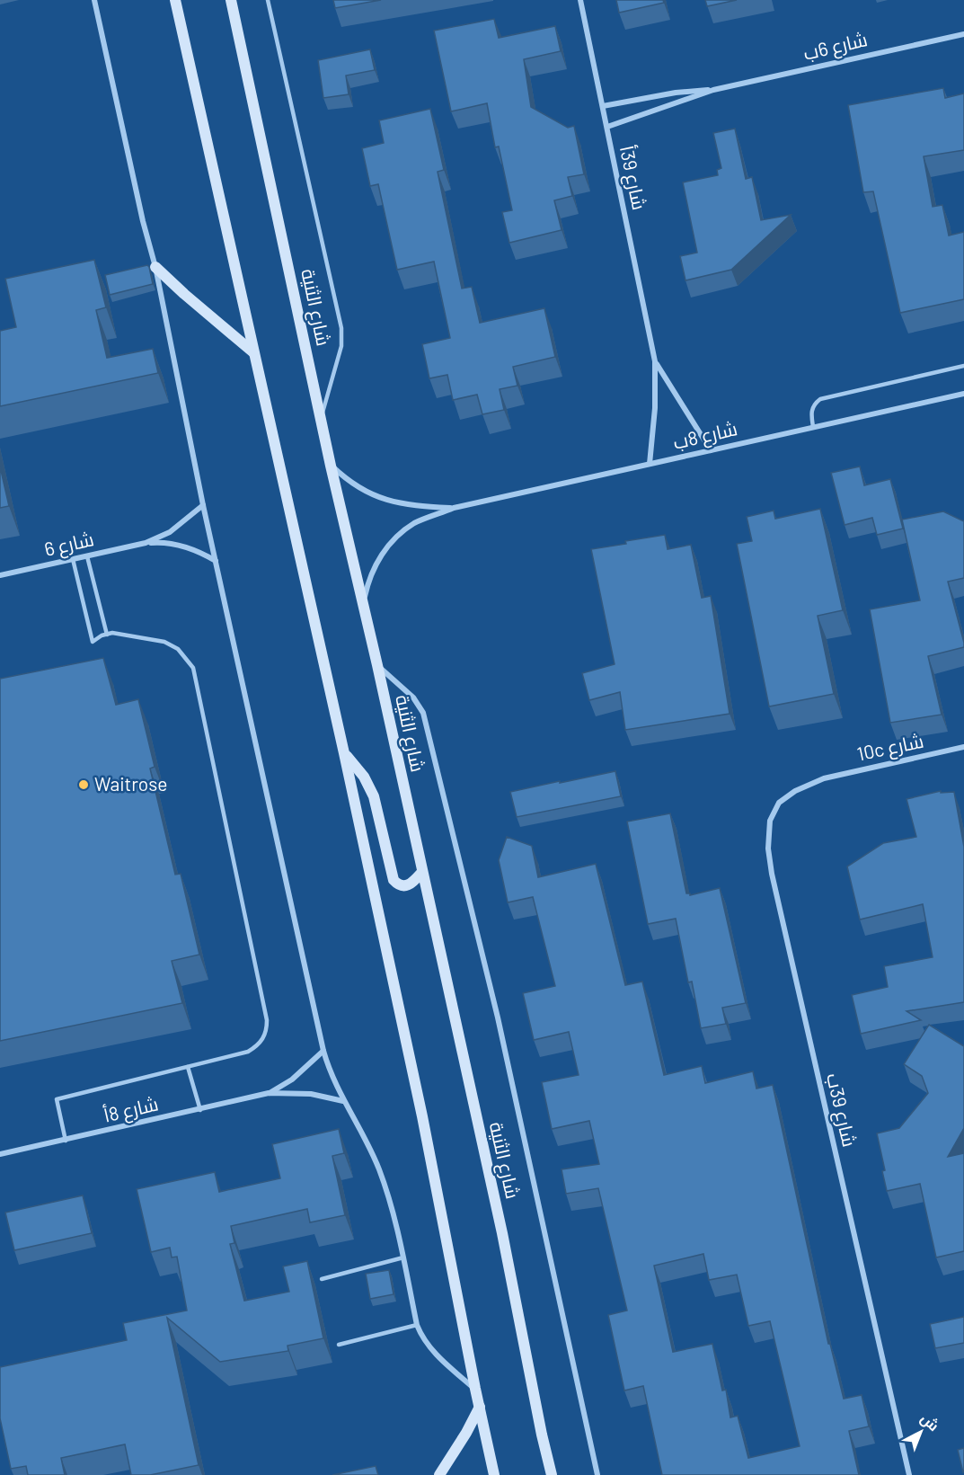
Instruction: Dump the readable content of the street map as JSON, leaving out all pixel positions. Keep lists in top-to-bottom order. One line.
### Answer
{"streets":{"main road":["شارع الثنية"],"street":["شارع 6ب","شارع 39أ","شارع 8ب","شارع 6","10c شارع","شارع 8أ","شارع 39ب"]},"crossings":[["شارع 6ب","شارع 39أ"],["شارع 39أ","شارع 8ب"],["شارع الثنية","شارع 8ب"],["10c شارع","شارع 39ب"]],"places":["Waitrose"],"north":"top right"}
